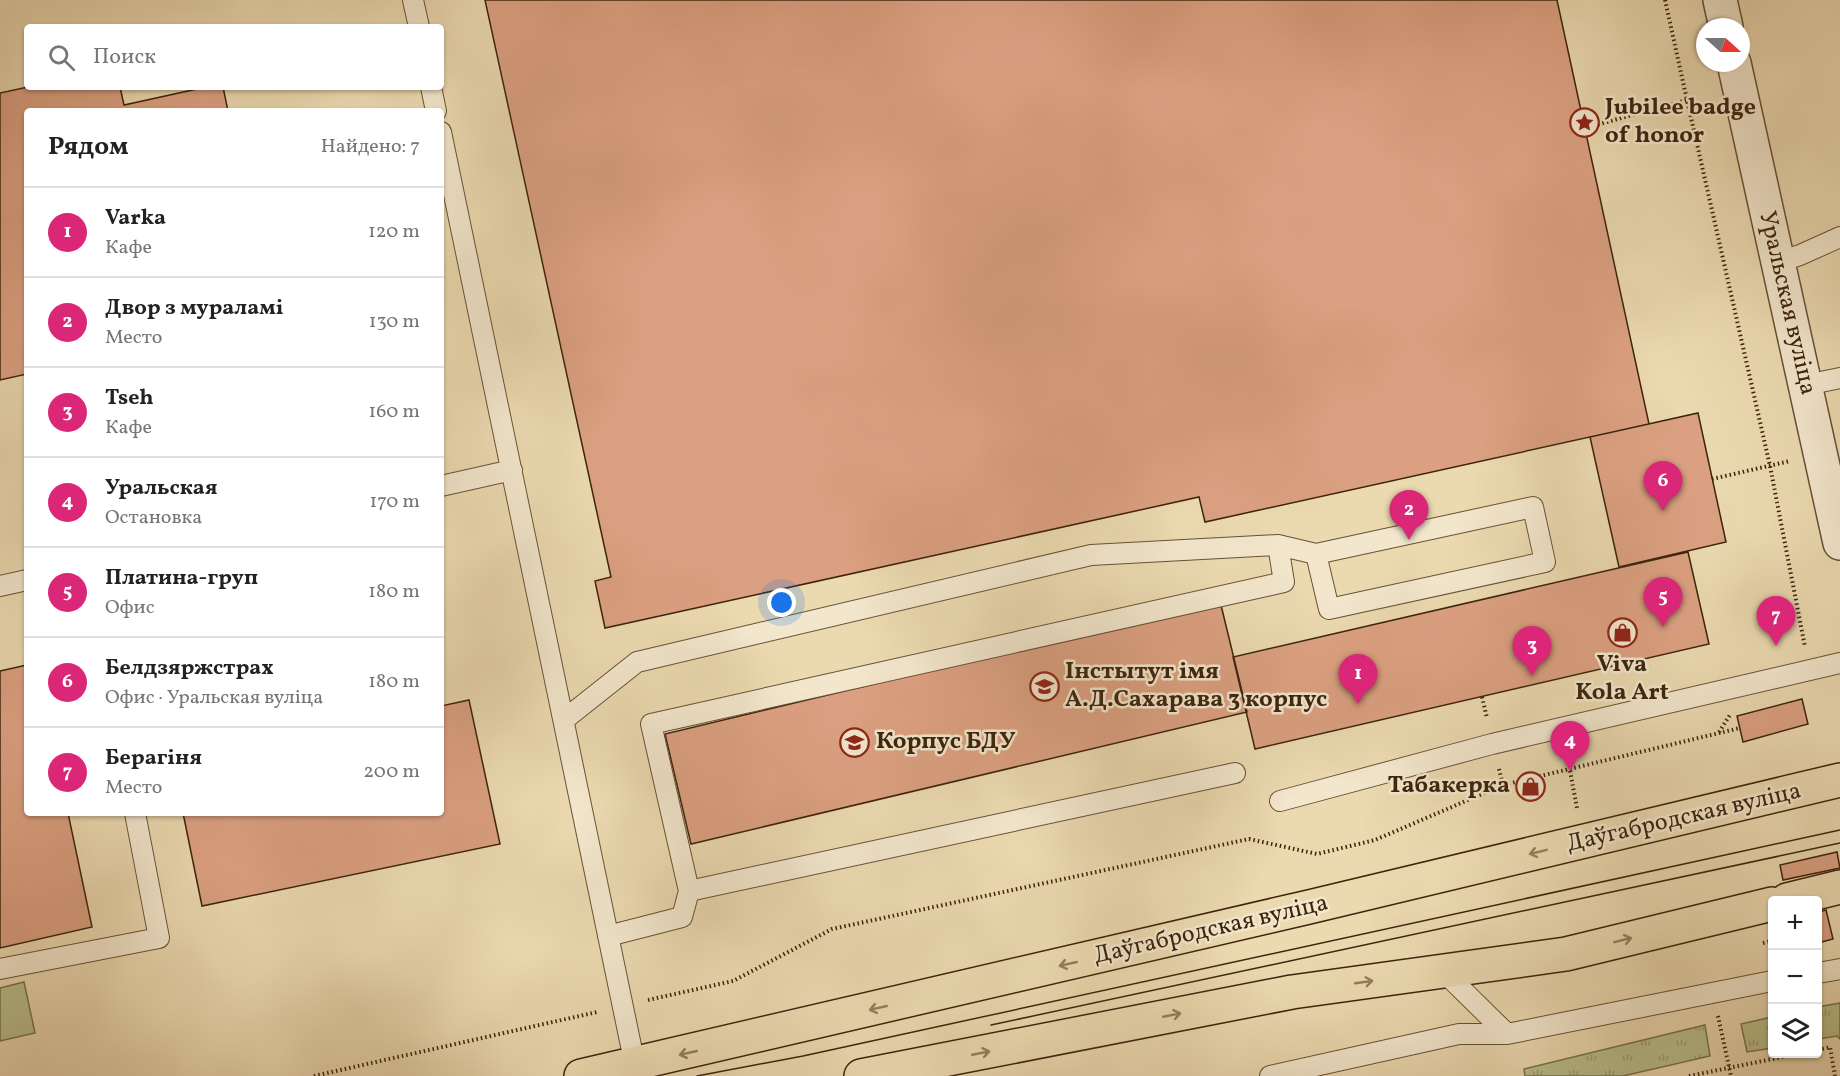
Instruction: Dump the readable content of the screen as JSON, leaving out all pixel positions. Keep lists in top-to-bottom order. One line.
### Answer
{"streets":{"main road":["Даўгабродская вуліца"],"street":["Уральская вуліца"]},"places":{"place":["Jubilee badge of honor"],"shop":["Viva Kola Art","Табакерка"],"school or university":["Інстытут імя А.Д.Сахарава 3 корпус","Корпус БДУ"]},"north":"right","page":{"search":"Поиск","heading":["Рядом","Найдено: 7"],"list":[{"mark":"1","name":"Varka","note":"Кафе","value":"120 m"},{"mark":"2","name":"Двор з мураламі","note":"Место","value":"130 m"},{"mark":"3","name":"Tseh","note":"Кафе","value":"160 m"},{"mark":"4","name":"Уральская","note":"Остановка","value":"170 m"},{"mark":"5","name":"Платина-груп","note":"Офис","value":"180 m"},{"mark":"6","name":"Белдзяржстрах","note":"Офис · Уральская вуліца","value":"180 m"},{"mark":"7","name":"Берагіня","note":"Место","value":"200 m"}],"pins":["6","2","5","7","3","1","4"],"map_buttons":["+","−"]}}
